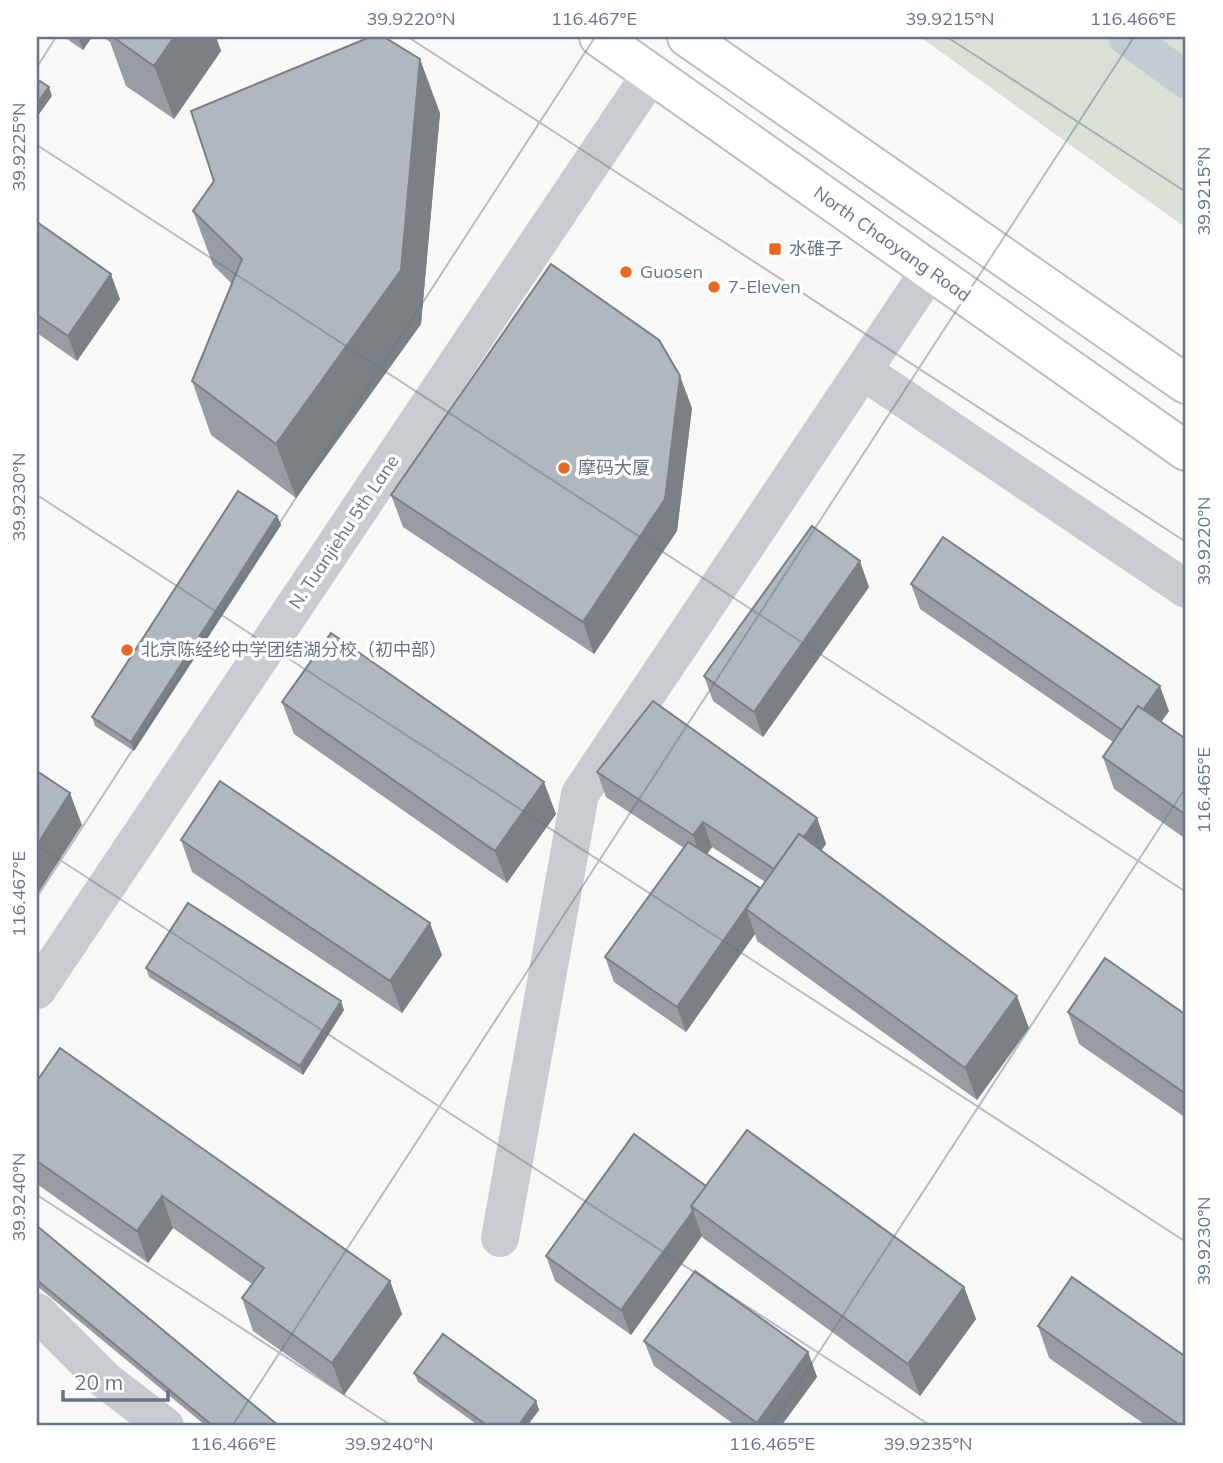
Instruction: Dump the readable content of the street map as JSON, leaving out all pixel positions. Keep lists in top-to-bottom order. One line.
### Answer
{"streets":{"main road":["North Chaoyang Road"],"street":["N. Tuanjiehu 5th Lane"]},"crossings":[["North Chaoyang Road","N. Tuanjiehu 5th Lane"]],"places":{"transit":["水碓子"],"other":["Guosen","7-Eleven","摩码大厦","北京陈经纶中学团结湖分校（初中部）"]},"scale_bar":"20 m","coordinates":["39.9220°N","116.467°E","39.9215°N","116.466°E","39.9225°N","39.9230°N","116.465°E","39.9240°N","39.9235°N"]}
